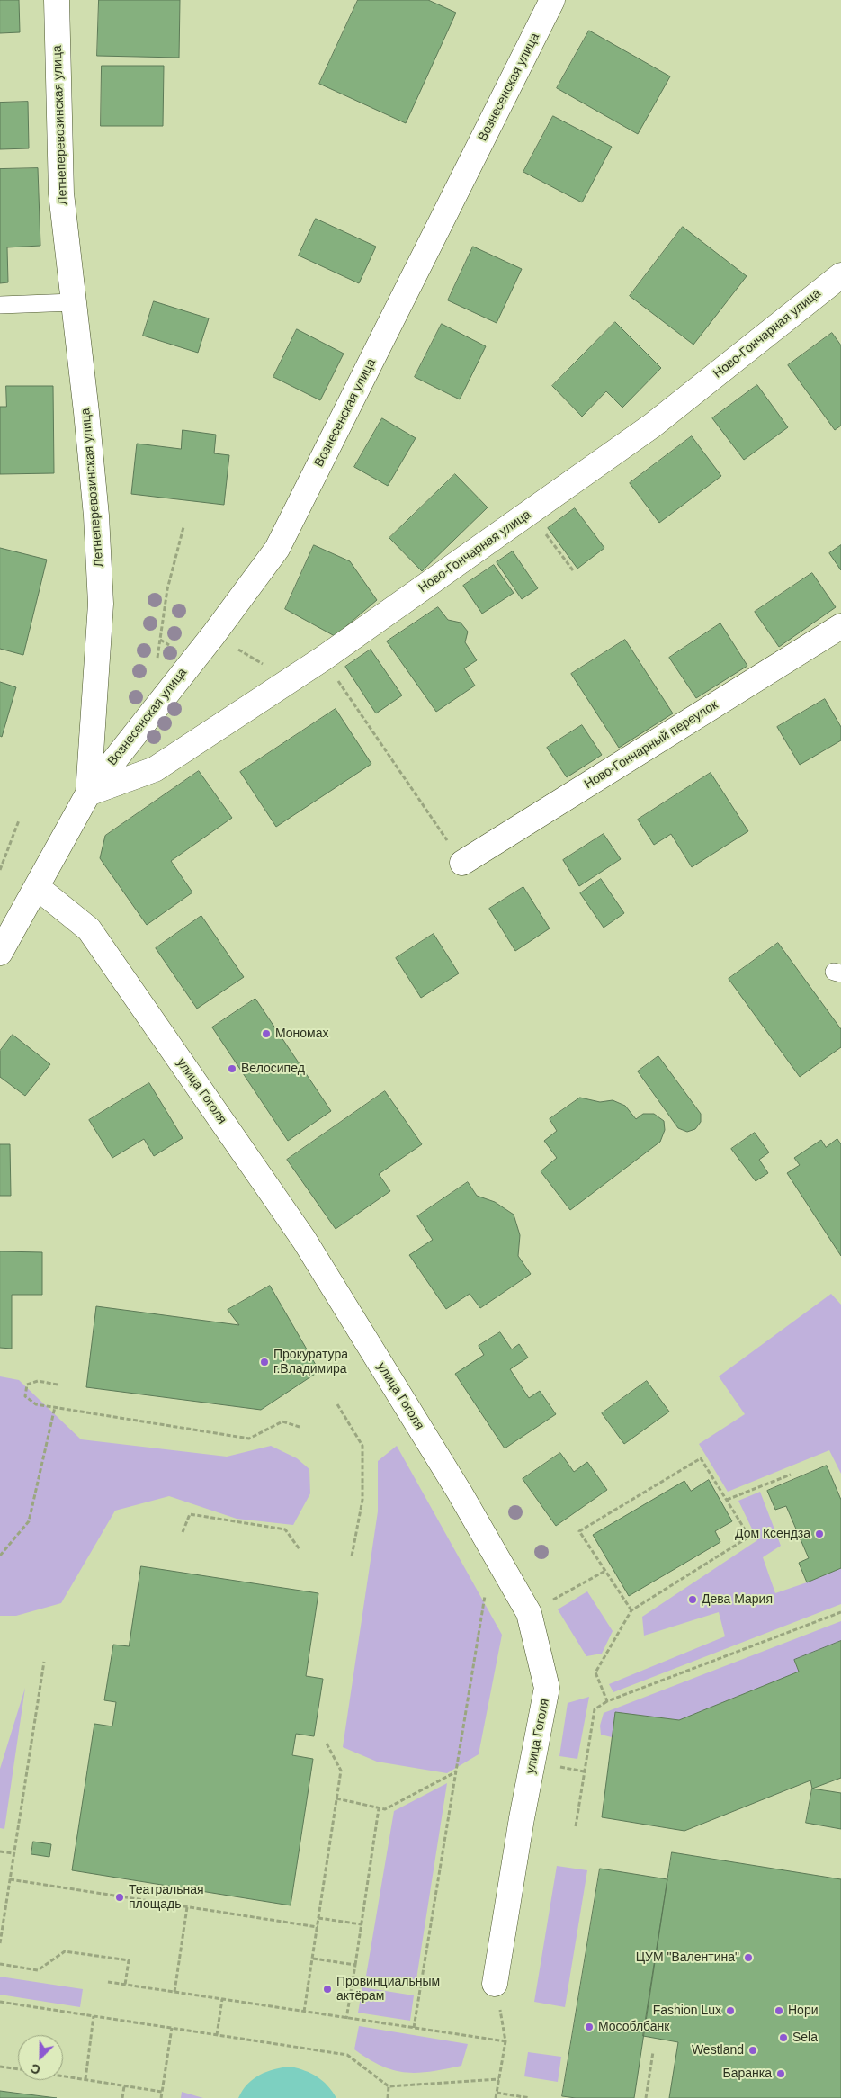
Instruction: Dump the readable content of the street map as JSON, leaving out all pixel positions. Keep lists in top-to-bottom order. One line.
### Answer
{"streets":{"street":["Вознесенская улица","Летнеперевозинская улица","Ново-Гончарная улица","Ново-Гончарный переулок","улица Гоголя"]},"crossings":[["Вознесенская улица","Летнеперевозинская улица"],["Вознесенская улица","Ново-Гончарная улица"],["Летнеперевозинская улица","Ново-Гончарная улица"],["Летнеперевозинская улица","улица Гоголя"]],"places":["Мономах","Велосипед","Прокуратура г.Владимира","Дом Ксендза","Дева Мария","Театральная площадь","ЦУМ \"Валентина\"","Провинциальным актёрам","Fashion Lux","Нори","Мособлбанк","Sela","Westland","Баранка"],"north":"bottom left"}
